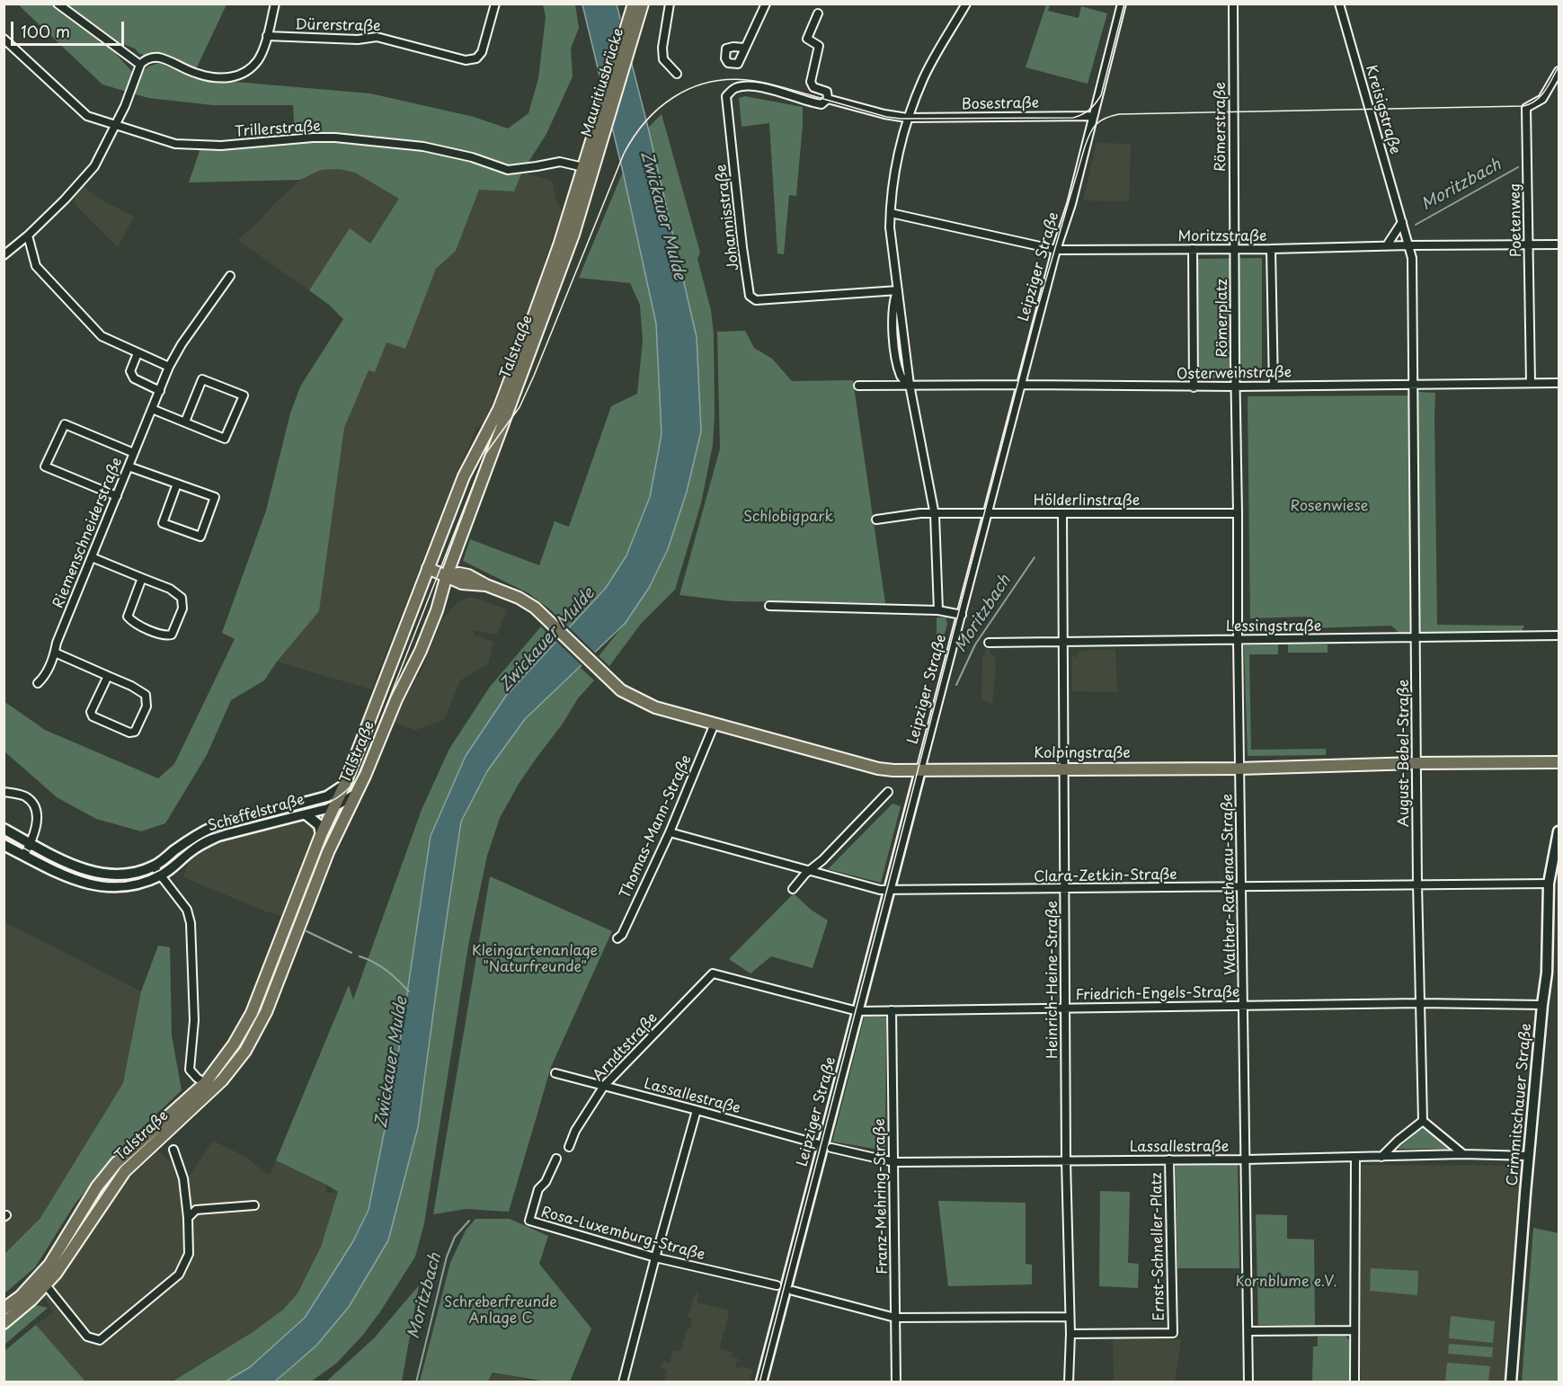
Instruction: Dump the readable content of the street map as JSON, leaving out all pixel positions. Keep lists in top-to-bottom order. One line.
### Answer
{"streets":{"main road":["Mauritiusbrücke","Talstraße","Kolpingstraße"],"street":["Dürerstraße","Bosestraße","Kreisigstraße","Römerstraße","Trillerstraße","Johannisstraße","Poetenweg","Moritzstraße","Leipziger Straße","Römerplatz","Osterweihstraße","Hölderlinstraße","Riemenschneiderstraße","Lessingstraße","August-Bebel-Straße","Scheffelstraße","Thomas-Mann-Straße","Clara-Zetkin-Straße","Walther-Rathenau-Straße","Heinrich-Heine-Straße","Friedrich-Engels-Straße","Arndtstraße","Lassallestraße","Crimmitschauer Straße","Franz-Mehring-Straße","Rosa-Luxemburg-Straße","Ernst-Schneller-Platz"]},"crossings":[["Mauritiusbrücke","Trillerstraße"],["Mauritiusbrücke","Talstraße"],["Bosestraße","Johannisstraße"],["Bosestraße","Leipziger Straße"],["Kreisigstraße","Moritzstraße"],["Kreisigstraße","Osterweihstraße"],["Kreisigstraße","August-Bebel-Straße"],["Römerstraße","Moritzstraße"],["Römerstraße","Römerplatz"],["Trillerstraße","Talstraße"],["Poetenweg","Moritzstraße"],["Poetenweg","Osterweihstraße"],["Moritzstraße","Leipziger Straße"],["Moritzstraße","Römerplatz"],["Leipziger Straße","Osterweihstraße"],["Leipziger Straße","Hölderlinstraße"],["Leipziger Straße","Kolpingstraße"],["Leipziger Straße","Clara-Zetkin-Straße"],["Leipziger Straße","Friedrich-Engels-Straße"],["Leipziger Straße","Lassallestraße"],["Römerplatz","Osterweihstraße"],["Römerplatz","Walther-Rathenau-Straße"],["Talstraße","Kolpingstraße"],["Talstraße","Scheffelstraße"],["Osterweihstraße","August-Bebel-Straße"],["Osterweihstraße","Walther-Rathenau-Straße"],["Hölderlinstraße","Walther-Rathenau-Straße"],["Hölderlinstraße","Heinrich-Heine-Straße"],["Lessingstraße","August-Bebel-Straße"],["Lessingstraße","Walther-Rathenau-Straße"],["Lessingstraße","Heinrich-Heine-Straße"],["August-Bebel-Straße","Kolpingstraße"],["August-Bebel-Straße","Clara-Zetkin-Straße"],["August-Bebel-Straße","Friedrich-Engels-Straße"],["Kolpingstraße","Thomas-Mann-Straße"],["Kolpingstraße","Walther-Rathenau-Straße"],["Kolpingstraße","Heinrich-Heine-Straße"],["Thomas-Mann-Straße","Clara-Zetkin-Straße"],["Clara-Zetkin-Straße","Walther-Rathenau-Straße"],["Clara-Zetkin-Straße","Heinrich-Heine-Straße"],["Clara-Zetkin-Straße","Crimmitschauer Straße"],["Walther-Rathenau-Straße","Friedrich-Engels-Straße"],["Walther-Rathenau-Straße","Lassallestraße"],["Heinrich-Heine-Straße","Friedrich-Engels-Straße"],["Heinrich-Heine-Straße","Lassallestraße"],["Heinrich-Heine-Straße","Ernst-Schneller-Platz"],["Friedrich-Engels-Straße","Arndtstraße"],["Friedrich-Engels-Straße","Crimmitschauer Straße"],["Friedrich-Engels-Straße","Franz-Mehring-Straße"],["Arndtstraße","Lassallestraße"],["Lassallestraße","Crimmitschauer Straße"],["Lassallestraße","Franz-Mehring-Straße"],["Lassallestraße","Ernst-Schneller-Platz"]],"water":["Moritzbach","Zwickauer Mulde"],"parks":["Rosenwiese","Schlobigpark","Kleingartenanlage \"Naturfreunde\"","Kornblume e.V.","Schreberfreunde Anlage C"],"scale_bar":"100 m"}
